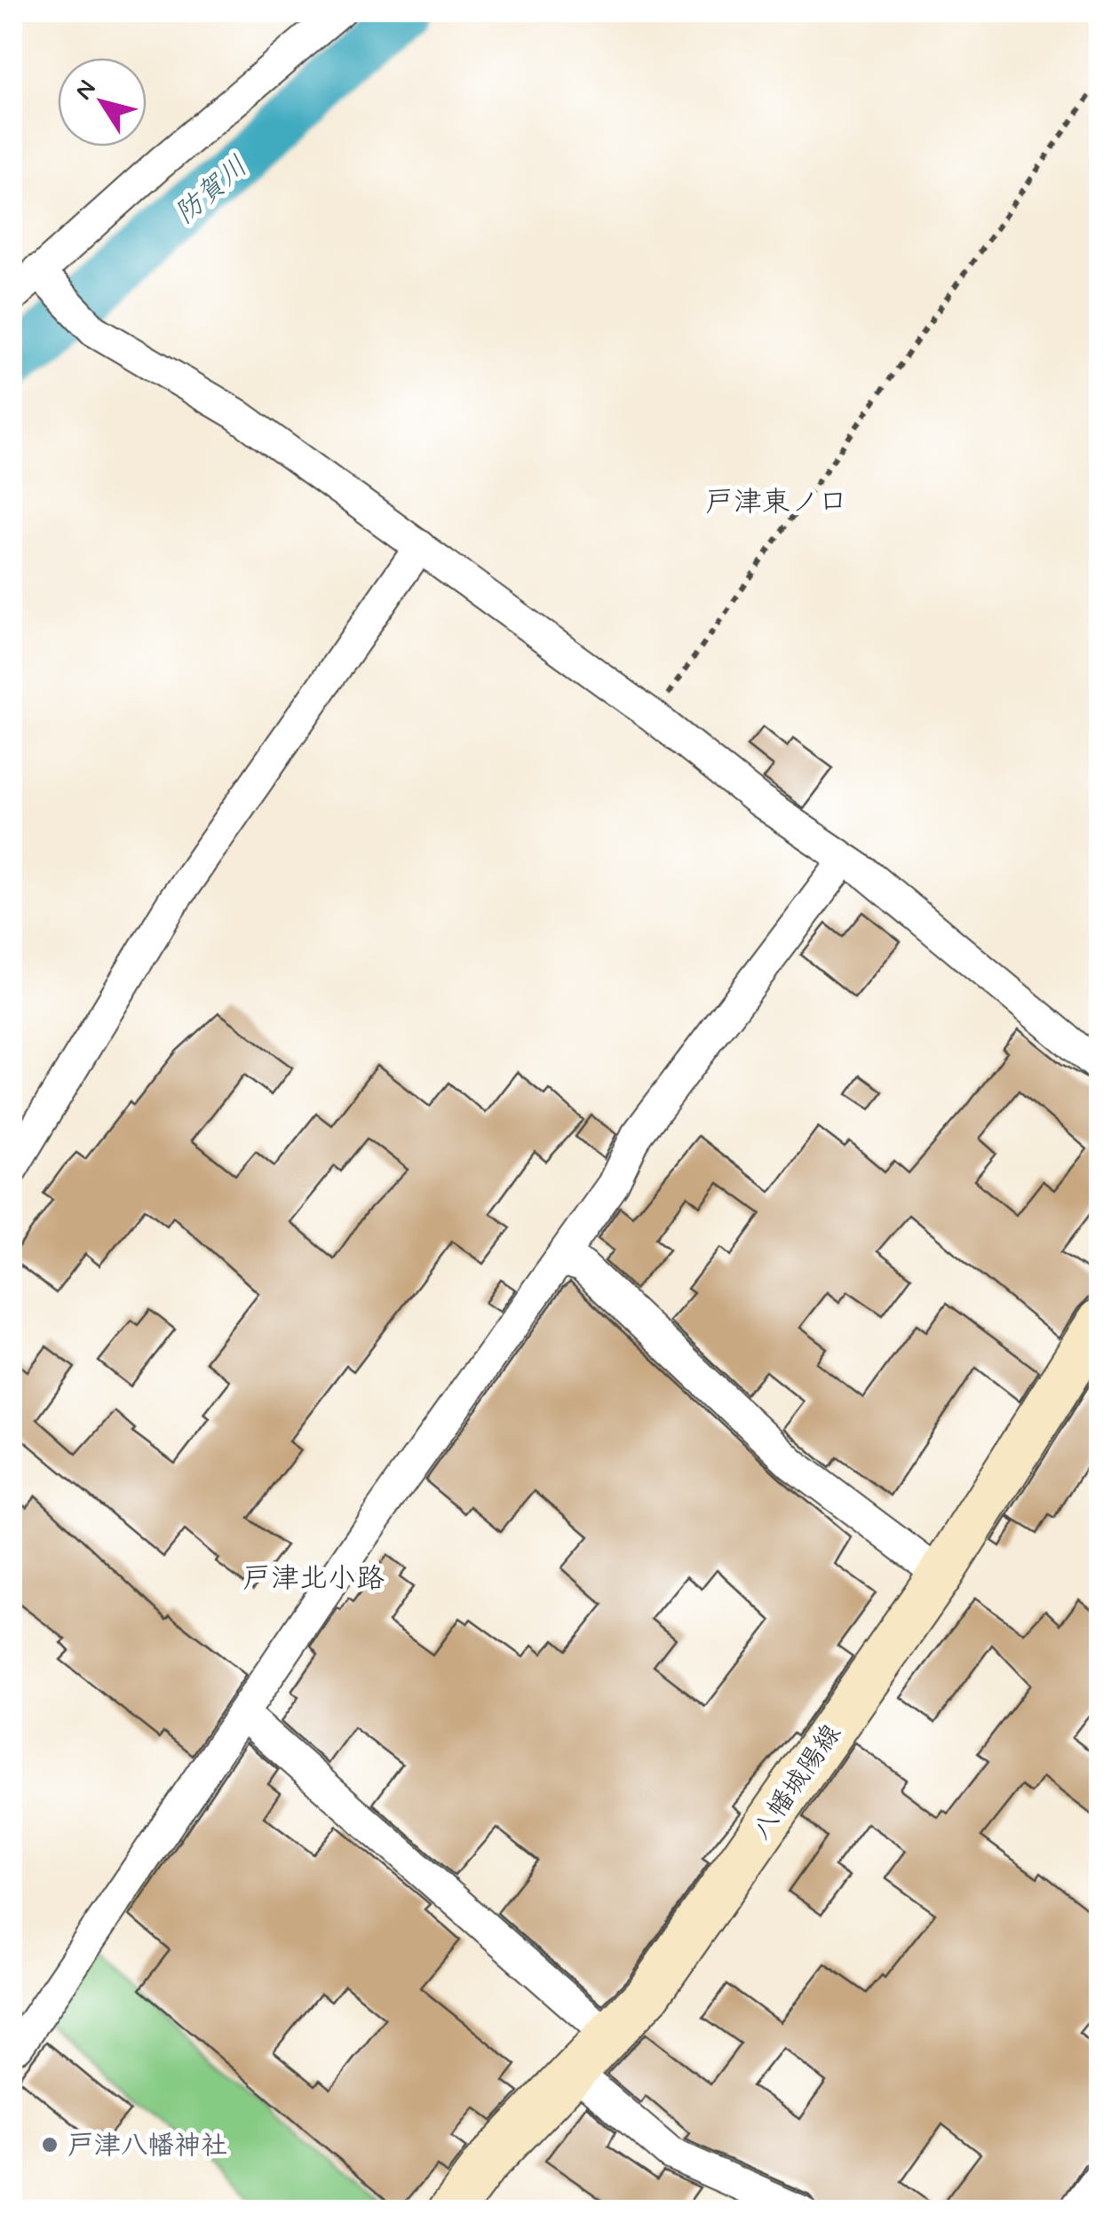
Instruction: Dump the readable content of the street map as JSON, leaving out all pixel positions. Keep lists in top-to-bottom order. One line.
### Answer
{"streets":{"main road":["八幡城陽線"]},"districts":["戸津東ノ口","戸津北小路"],"water":["防賀川"],"places":["戸津八幡神社"],"north":"top left"}
